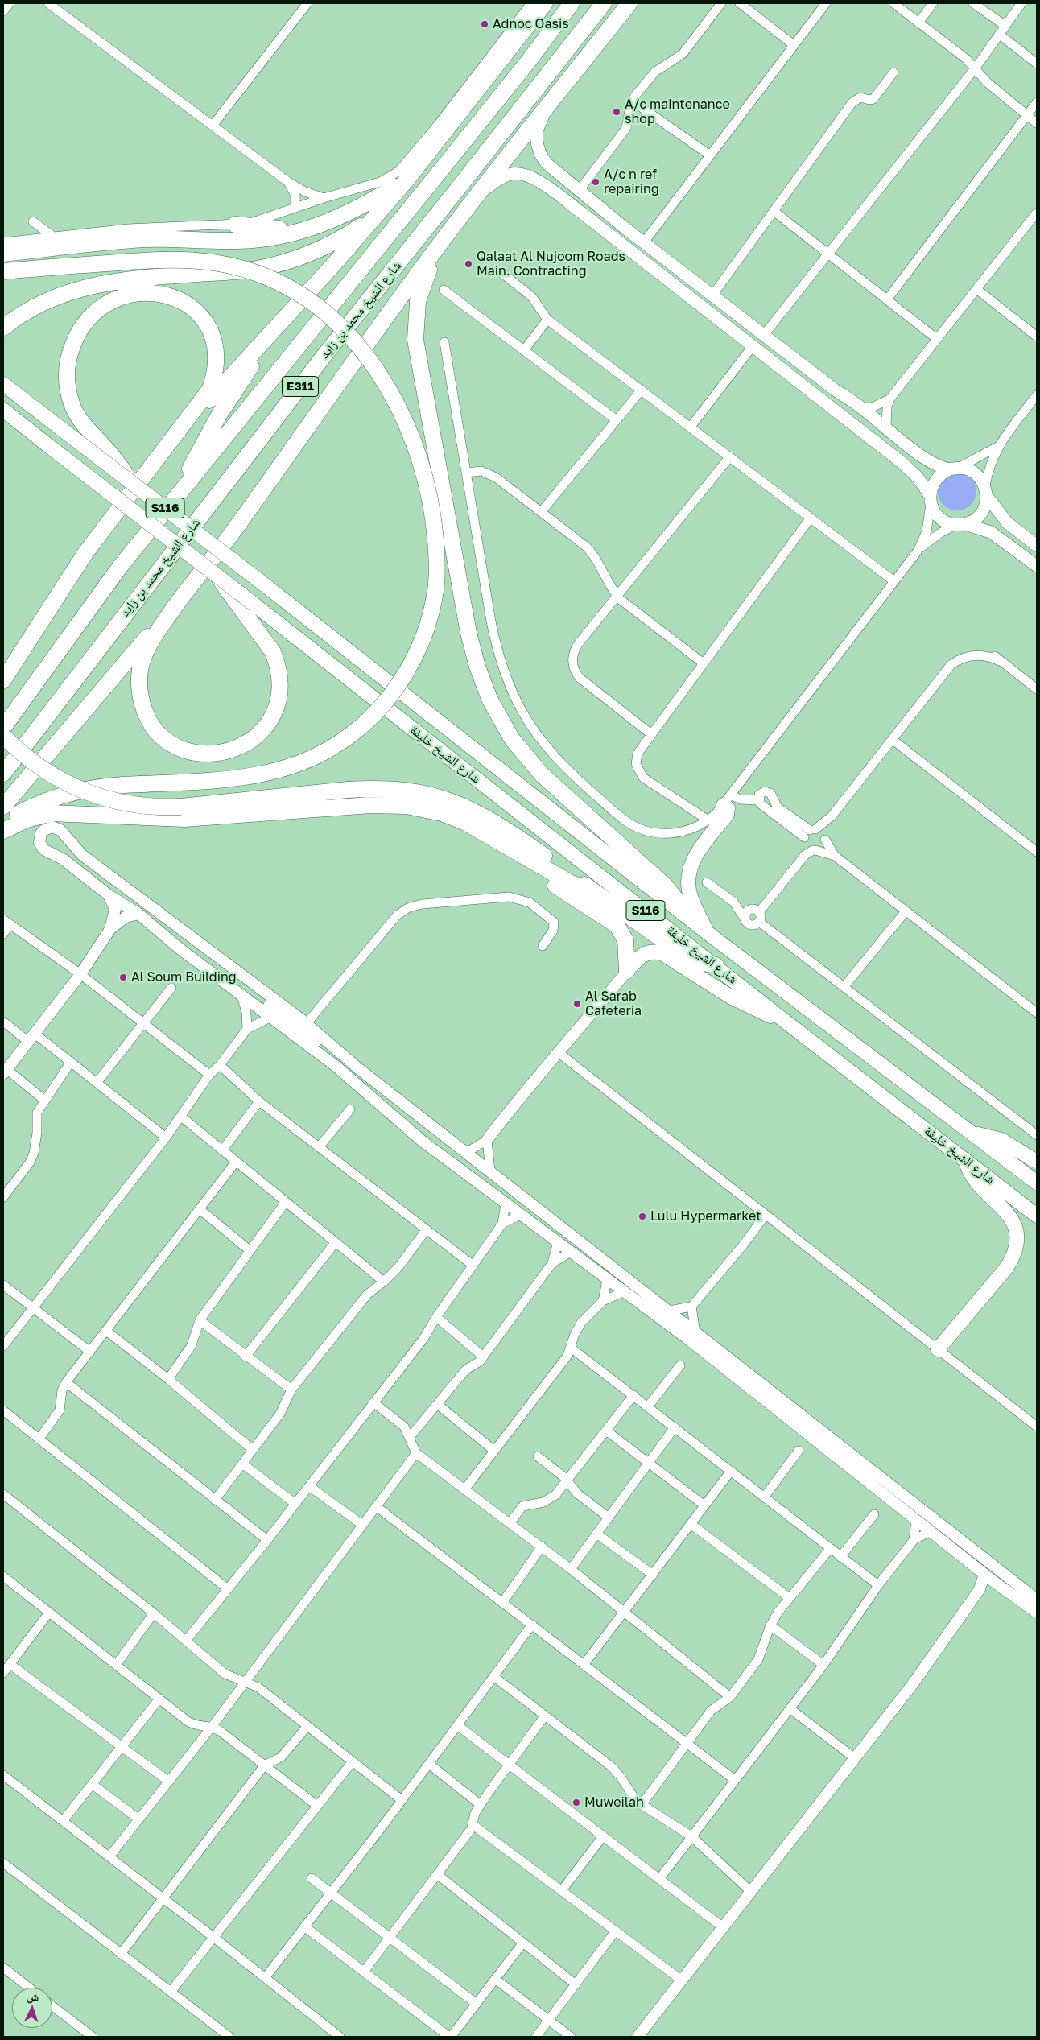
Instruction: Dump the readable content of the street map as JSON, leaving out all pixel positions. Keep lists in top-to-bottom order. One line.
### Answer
{"streets":{"highway":["شارع الشيخ محمد بن زايد","E311","S116","شارع الشيخ خليفة"]},"crossings":[["S116","شارع الشيخ خليفة"]],"places":["Adnoc Oasis","A/c maintenance shop","A/c n ref repairing","Qalaat Al Nujoom Roads Main. Contracting","Al Soum Building","Al Sarab Cafeteria","Lulu Hypermarket","Muweilah"],"north":"top"}
